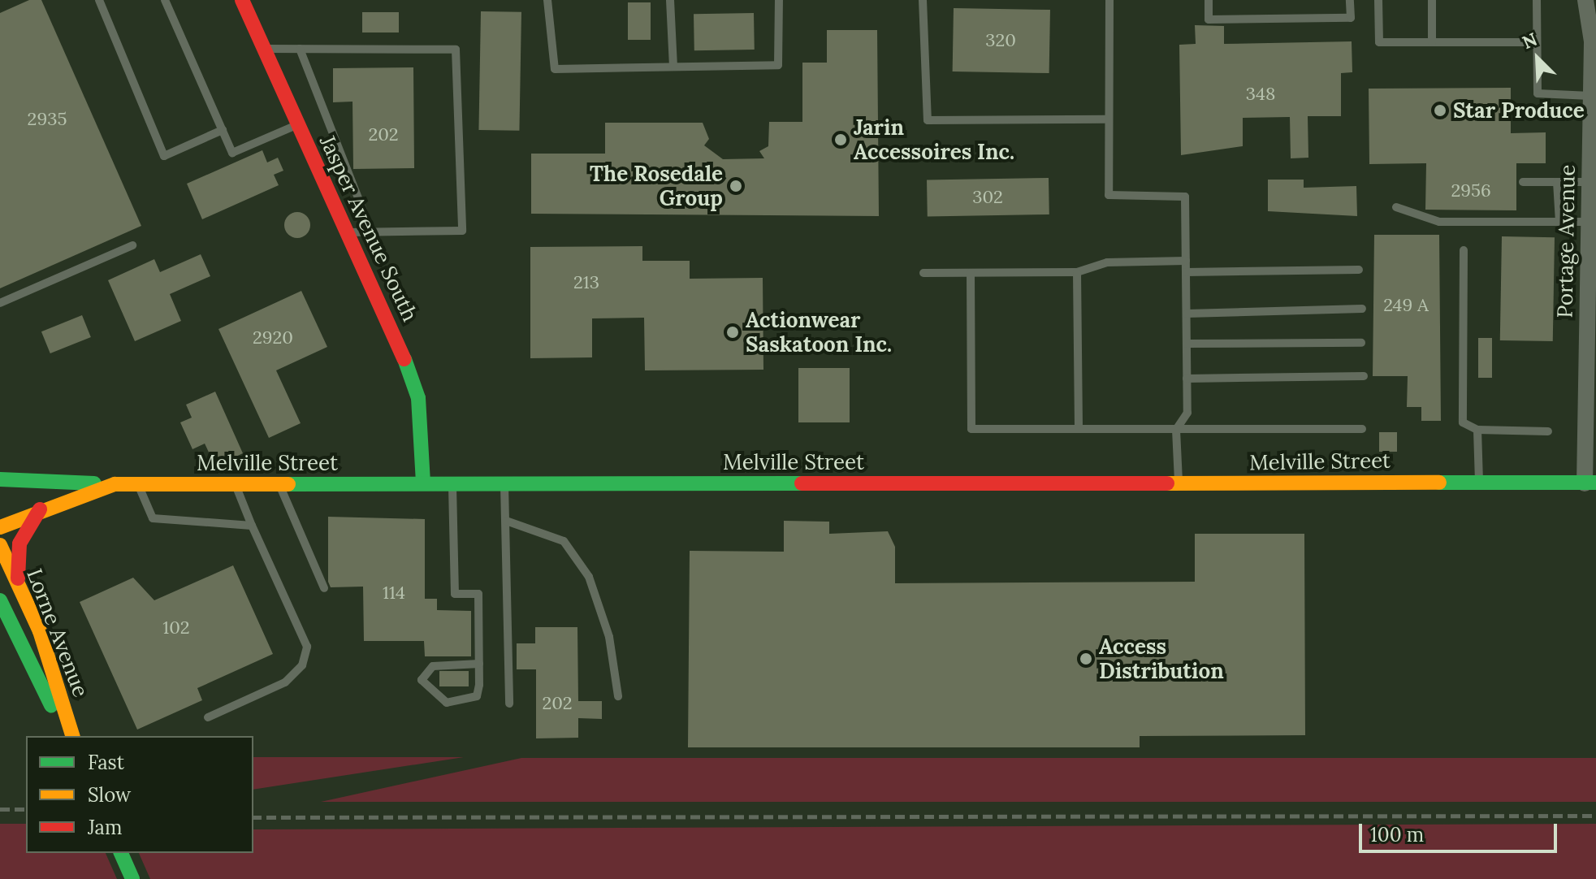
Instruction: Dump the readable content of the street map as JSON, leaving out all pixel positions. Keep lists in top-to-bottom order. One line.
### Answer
{"streets":{"street":["Jasper Avenue South","Portage Avenue","Melville Street","Lorne Avenue"]},"crossings":[["Jasper Avenue South","Melville Street"],["Portage Avenue","Melville Street"]],"places":["Star Produce","Jarin Accessoires Inc.","The Rosedale Group","Actionwear Saskatoon Inc.","Access Distribution"],"house_numbers":["320","348","2935","202","2956","302","213","249 A","2920","114","102","202"],"legend":["Fast","Slow","Jam"],"scale_bar":"100 m","north":"top left"}
